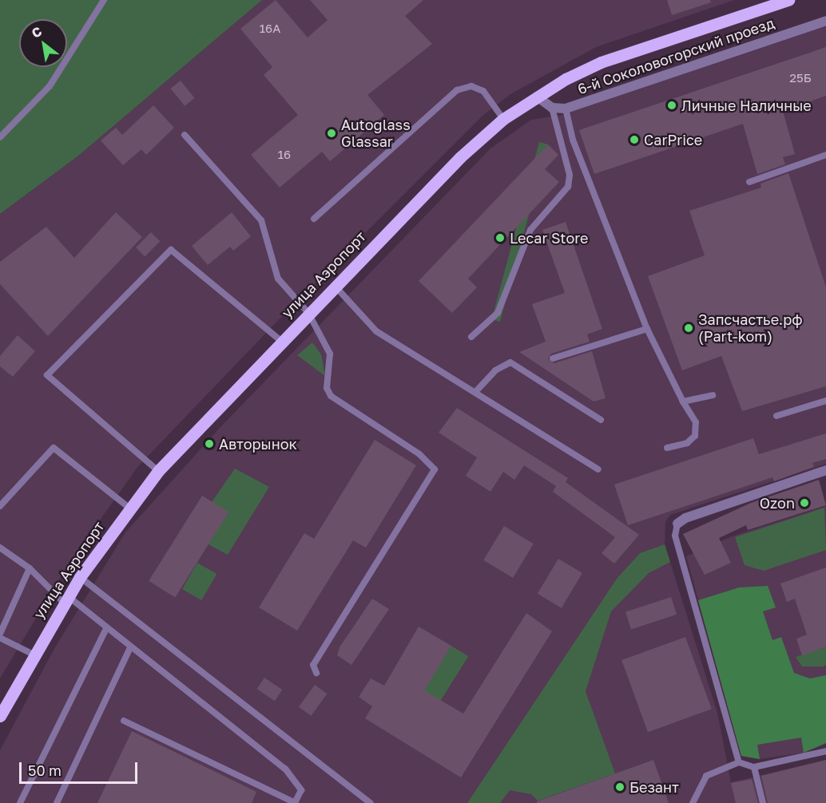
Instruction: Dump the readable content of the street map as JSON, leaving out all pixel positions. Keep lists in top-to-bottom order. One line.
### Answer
{"streets":{"main road":["улица Аэропорт"],"street":["6-й Соколовогорский проезд"]},"places":["Личные Наличные","Autoglass Glassar","CarPrice","Lecar Store","Запсчастье.рф (Part-kom)","Авторынок","Ozon","Безант"],"house_numbers":["16А","25Б","16"],"scale_bar":"50 m","north":"top left"}
